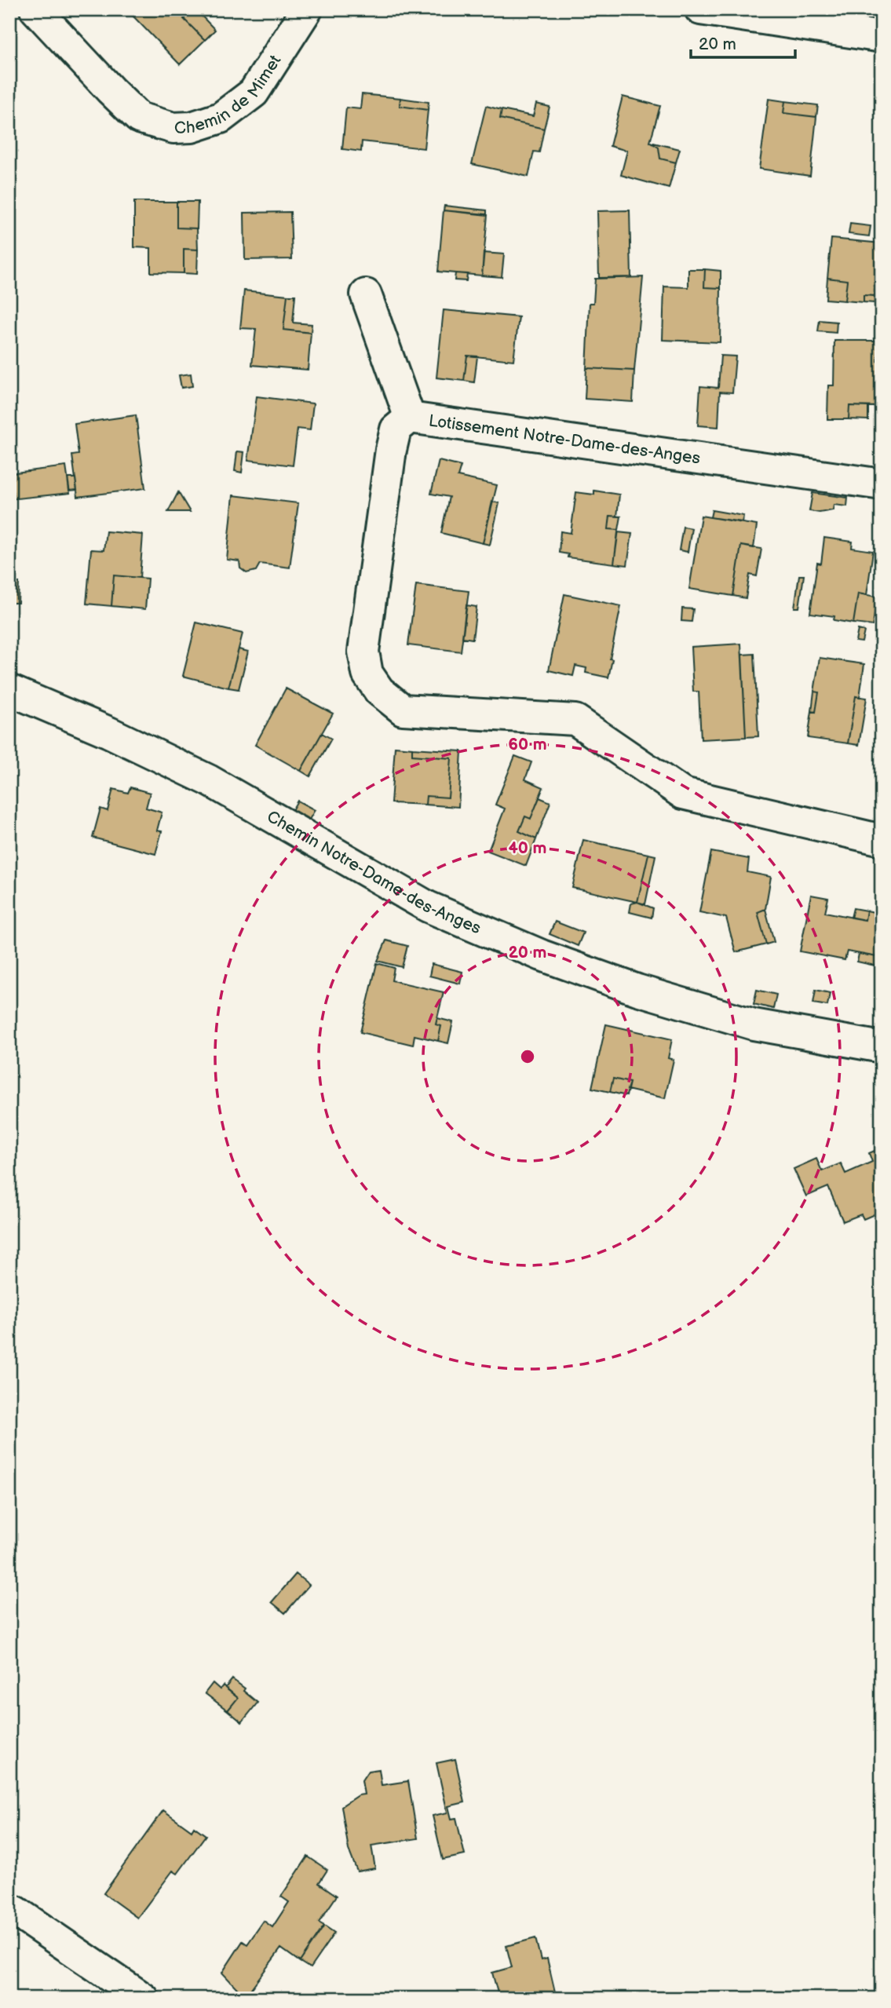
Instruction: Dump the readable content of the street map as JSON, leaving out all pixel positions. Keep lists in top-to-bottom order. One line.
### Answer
{"streets":{"street":["Chemin de Mimet","Lotissement Notre-Dame-des-Anges","Chemin Notre-Dame-des-Anges"]},"scale_bar":"20 m","rings":["60 m","40 m","20 m"]}
